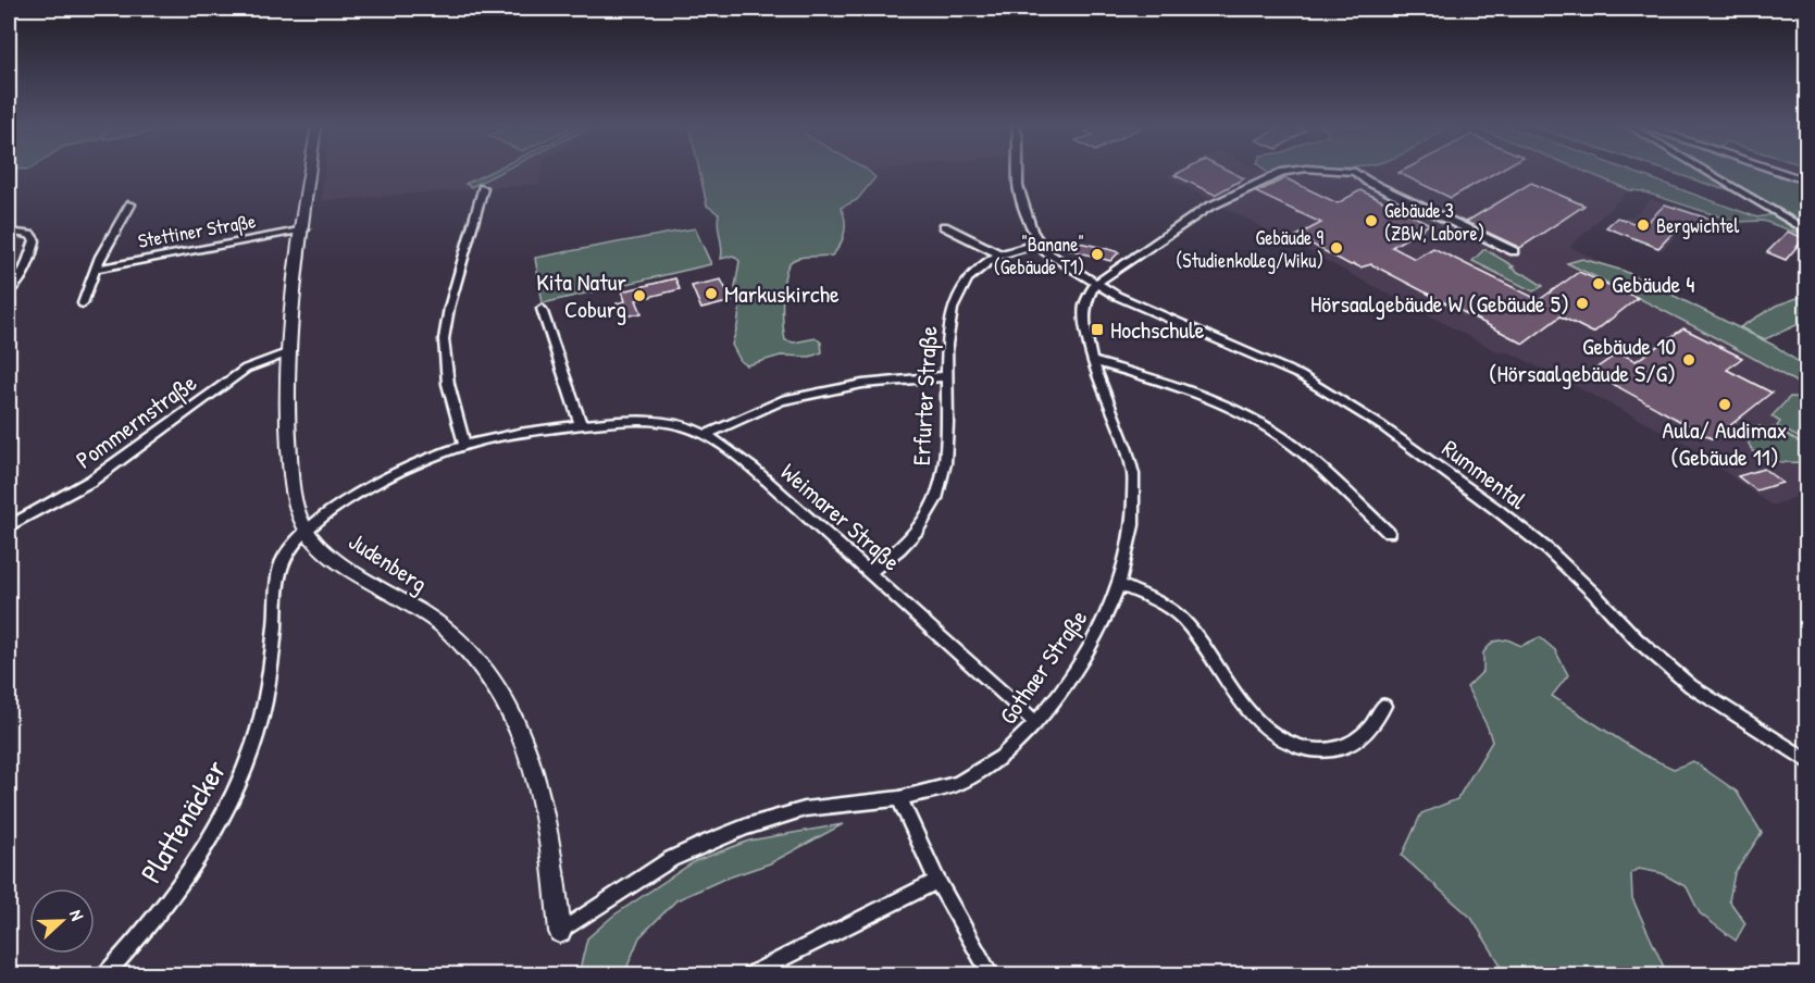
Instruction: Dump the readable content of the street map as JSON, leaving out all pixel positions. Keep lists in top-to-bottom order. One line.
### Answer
{"streets":{"street":["Stettiner Straße","Erfurter Straße","Pommernstraße","Rummental","Weimarer Straße","Judenberg","Gothaer Straße","Plattenäcker"]},"crossings":[["Stettiner Straße","Judenberg"],["Erfurter Straße","Rummental"],["Erfurter Straße","Weimarer Straße"],["Pommernstraße","Judenberg"],["Rummental","Gothaer Straße"],["Weimarer Straße","Judenberg"],["Weimarer Straße","Gothaer Straße"],["Weimarer Straße","Plattenäcker"],["Judenberg","Gothaer Straße"],["Judenberg","Plattenäcker"]],"places":{"other":["Gebäude 3 (ZBW, Labore)","Bergwichtel","Gebäude 9 (Studienkolleg/Wiku)","\"Banane\" (Gebäude T1)","Gebäude 4","Markuskirche","Kita Natur Coburg","Hörsaalgebäude W (Gebäude 5)","Gebäude 10 (Hörsaalgebäude S/G)","Aula/ Audimax (Gebäude 11)"],"transit":["Hochschule"]},"north":"right"}
